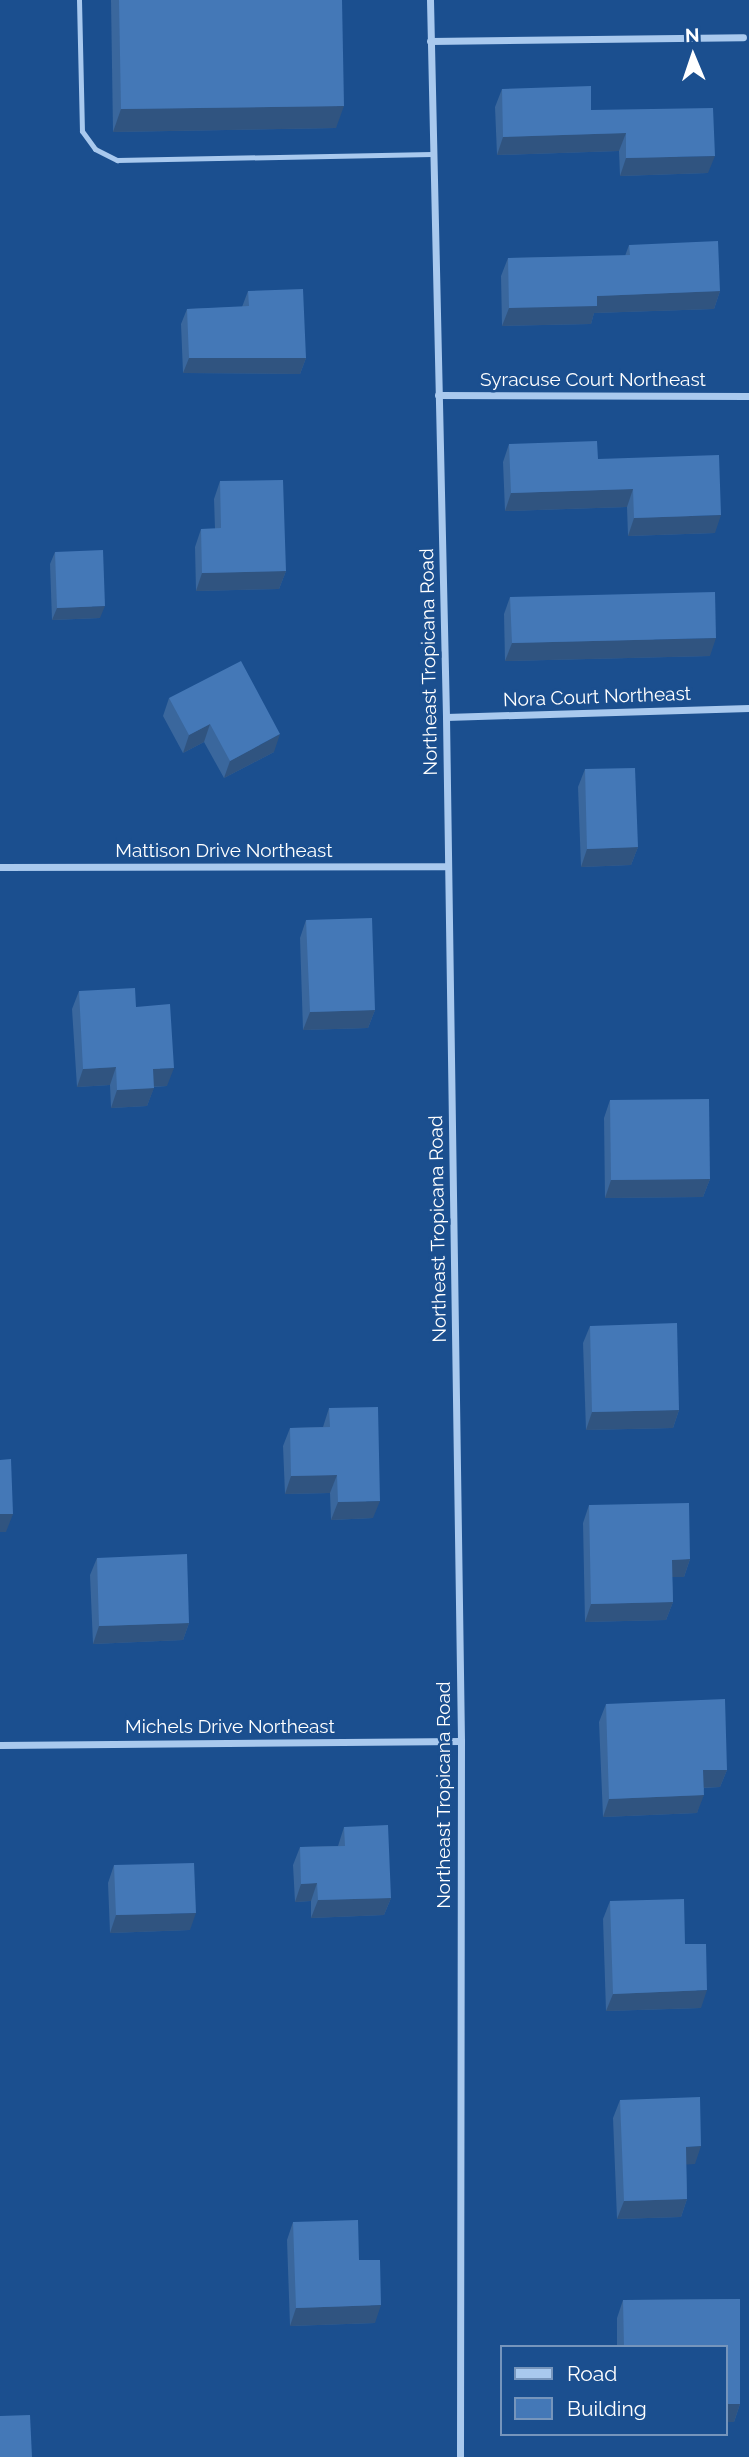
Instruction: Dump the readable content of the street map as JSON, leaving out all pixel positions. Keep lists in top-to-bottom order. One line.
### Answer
{"streets":{"street":["Syracuse Court Northeast","Northeast Tropicana Road","Nora Court Northeast","Mattison Drive Northeast","Michels Drive Northeast"]},"crossings":[["Syracuse Court Northeast","Northeast Tropicana Road"],["Northeast Tropicana Road","Nora Court Northeast"],["Northeast Tropicana Road","Mattison Drive Northeast"],["Northeast Tropicana Road","Michels Drive Northeast"]],"legend":["Road","Building"],"north":"top"}
